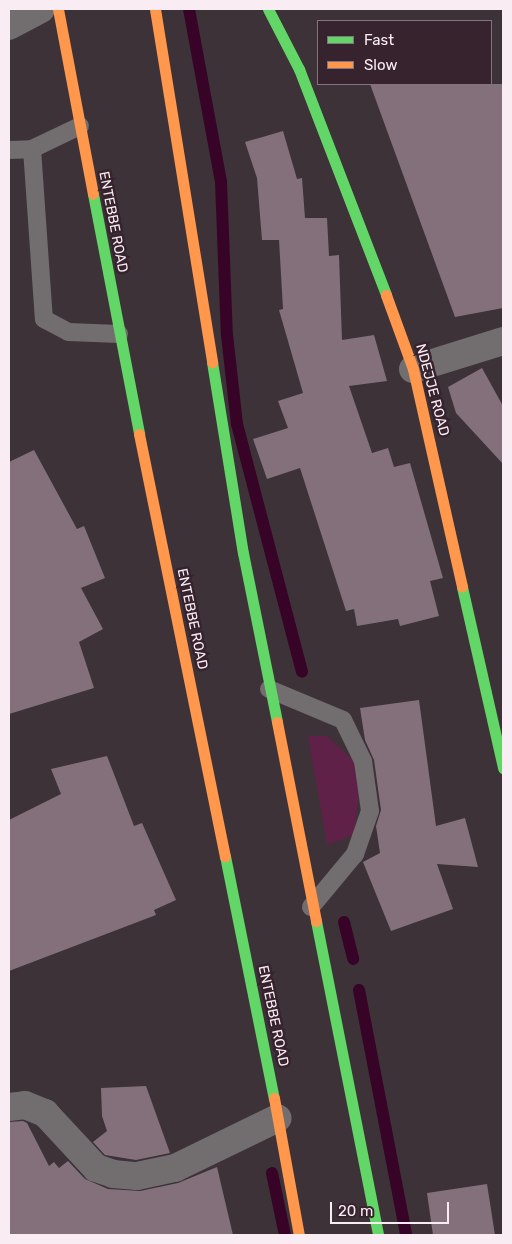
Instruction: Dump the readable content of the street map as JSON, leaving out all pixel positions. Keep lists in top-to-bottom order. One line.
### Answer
{"streets":{"main road":["ENTEBBE ROAD","NDEJJE ROAD"]},"legend":["Fast","Slow"],"scale_bar":"20 m"}
